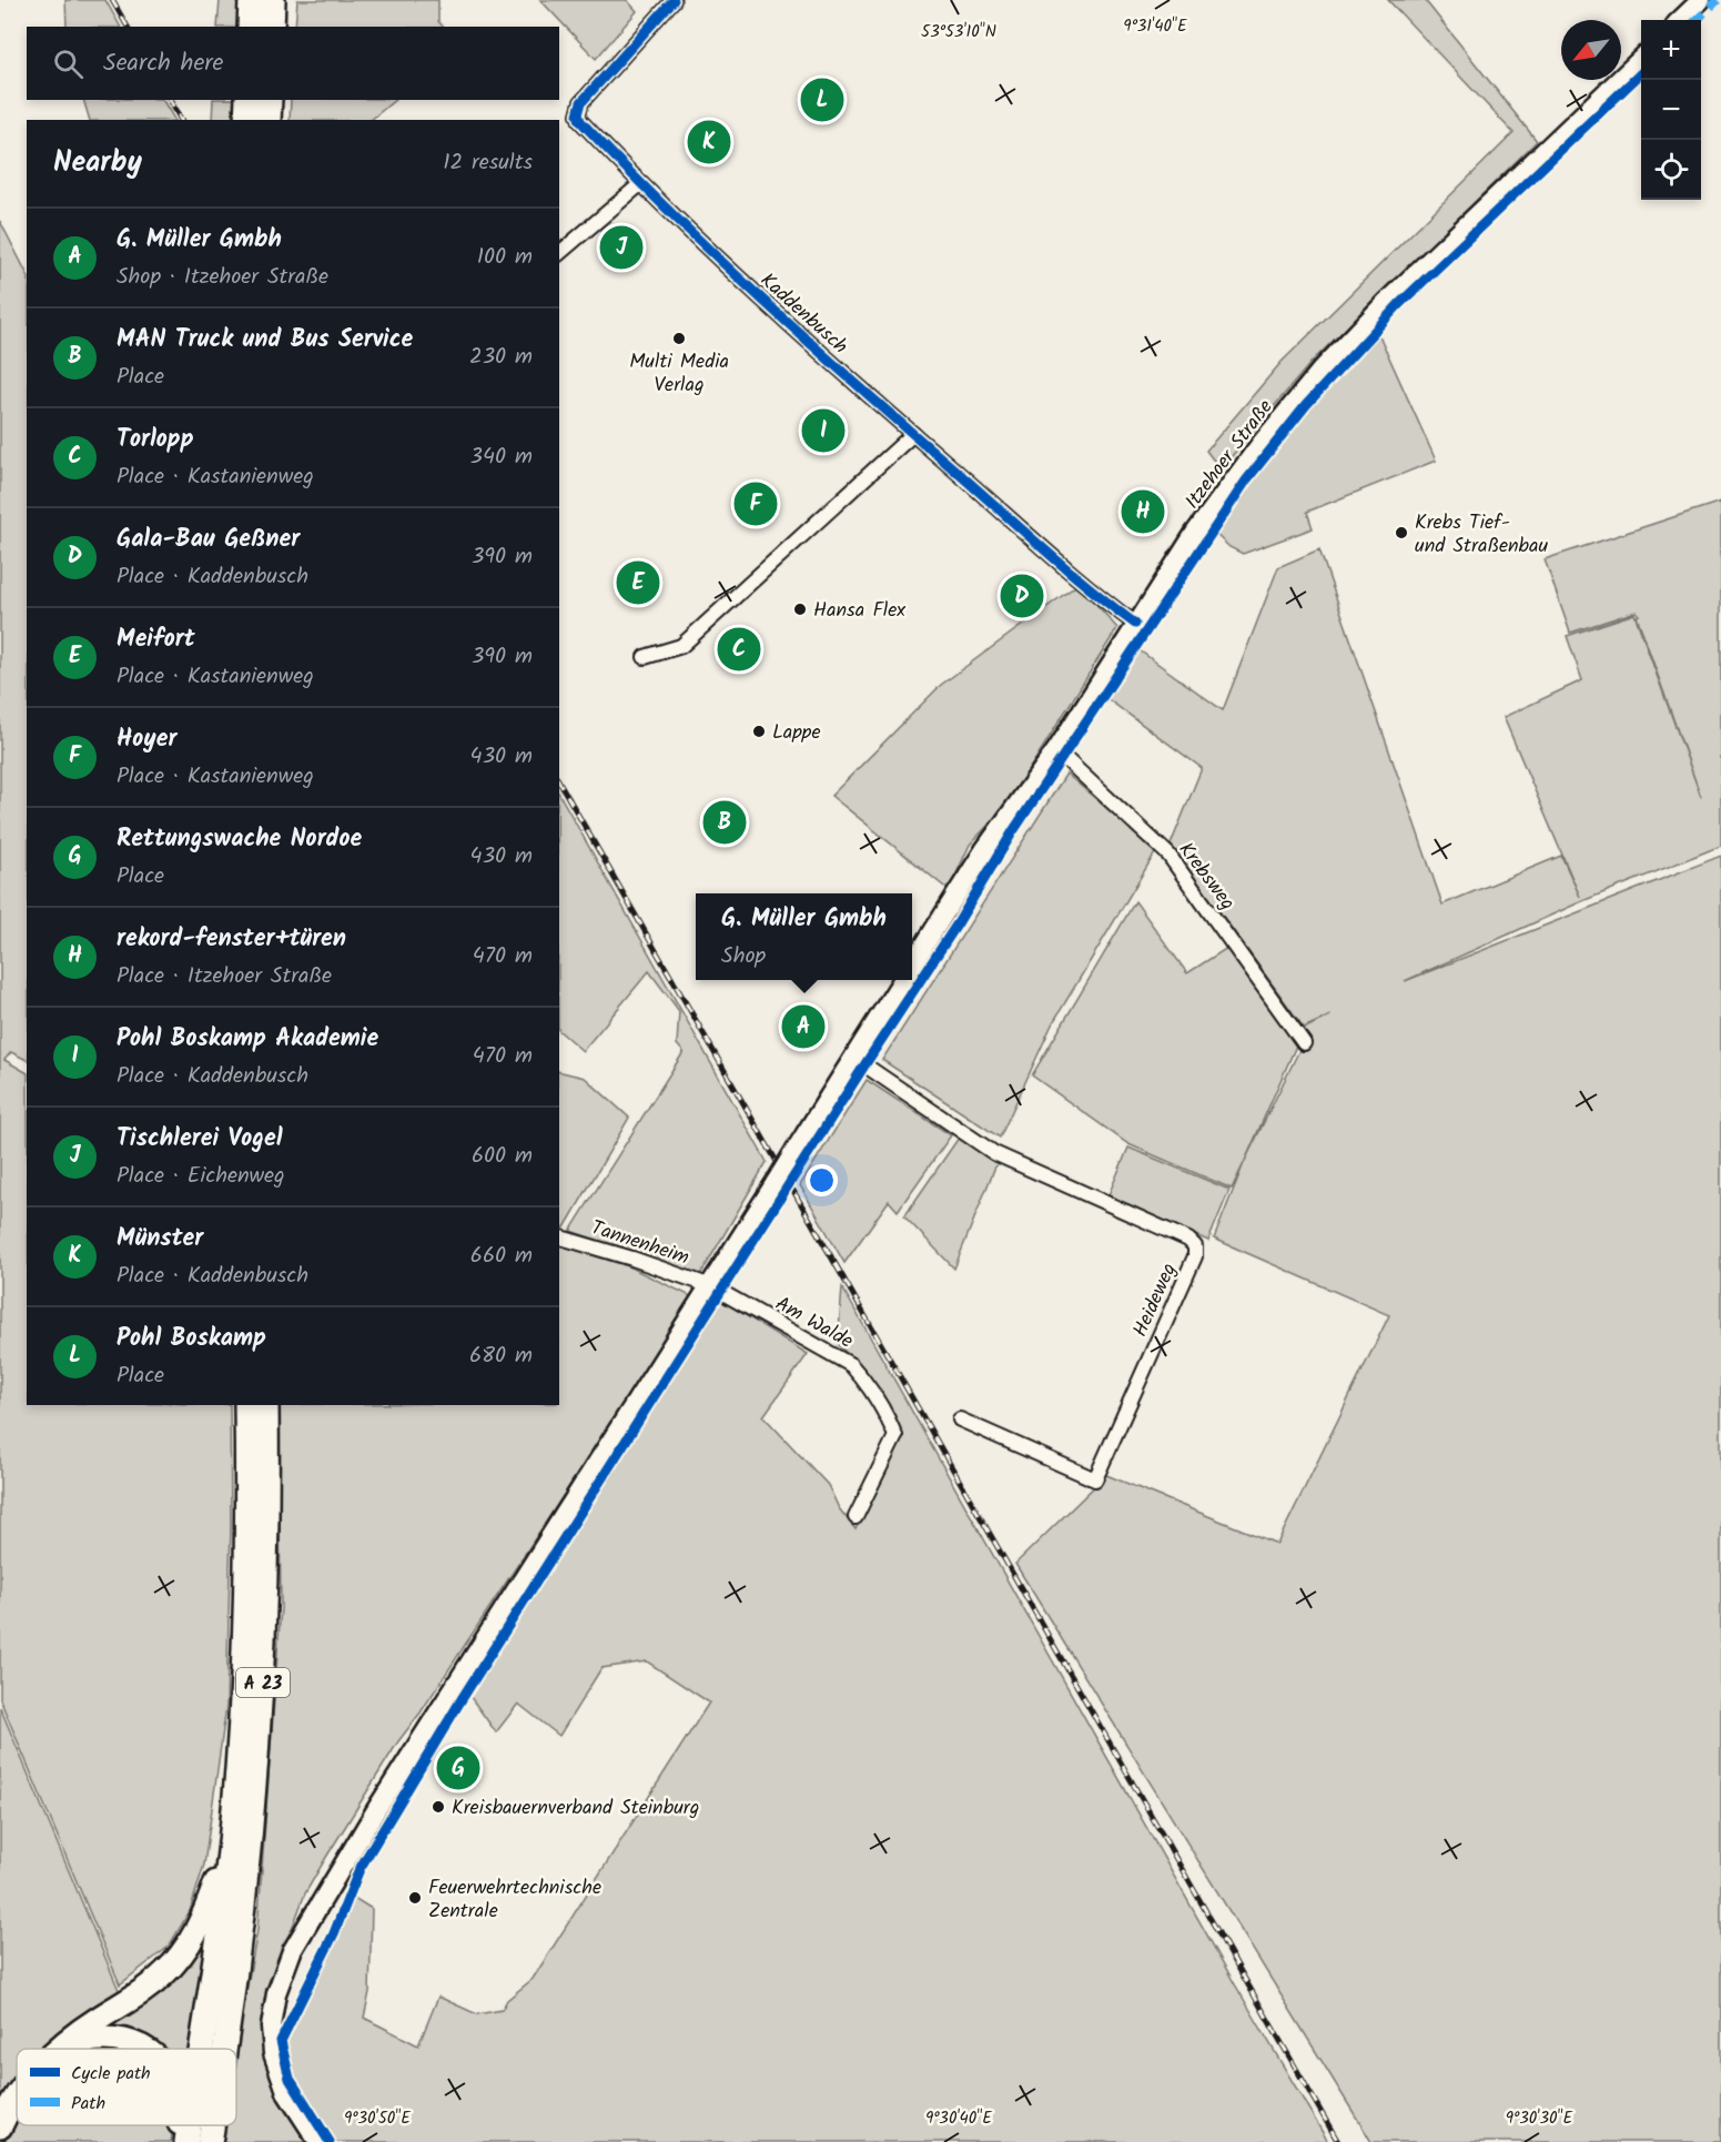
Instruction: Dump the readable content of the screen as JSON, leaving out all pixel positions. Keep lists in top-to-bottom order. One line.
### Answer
{"streets":{"highway":["A 23"],"main road":["Itzehoer Straße"],"street":["Kaddenbusch","Krebsweg","Tannenheim","Heideweg","Am Walde"]},"crossings":[["Kaddenbusch","Itzehoer Straße"],["Itzehoer Straße","Krebsweg"],["Itzehoer Straße","Tannenheim"],["Itzehoer Straße","Heideweg"],["Itzehoer Straße","Am Walde"],["Tannenheim","Am Walde"]],"places":["Multi Media Verlag","Krebs Tief- und Straßenbau","Hansa Flex","Lappe","Kreisbauernverband Steinburg","Feuerwehrtechnische Zentrale"],"legend":["Cycle path","Path"],"north":"bottom left","page":{"map_buttons":["+","−"],"search":"Search here","pins":["L","K","J","I","F","H","E","D","C","B","A","G"],"heading":["Nearby","12 results"],"list":[{"mark":"A","name":"G. Müller Gmbh","note":"Shop · Itzehoer Straße","value":"100 m"},{"mark":"B","name":"MAN Truck und Bus Service","note":"Place","value":"230 m"},{"mark":"C","name":"Torlopp","note":"Place · Kastanienweg","value":"340 m"},{"mark":"D","name":"Gala-Bau Geßner","note":"Place · Kaddenbusch","value":"390 m"},{"mark":"E","name":"Meifort","note":"Place · Kastanienweg","value":"390 m"},{"mark":"F","name":"Hoyer","note":"Place · Kastanienweg","value":"430 m"},{"mark":"G","name":"Rettungswache Nordoe","note":"Place","value":"430 m"},{"mark":"H","name":"rekord-fenster+türen","note":"Place · Itzehoer Straße","value":"470 m"},{"mark":"I","name":"Pohl Boskamp Akademie","note":"Place · Kaddenbusch","value":"470 m"},{"mark":"J","name":"Tischlerei Vogel","note":"Place · Eichenweg","value":"600 m"},{"mark":"K","name":"Münster","note":"Place · Kaddenbusch","value":"660 m"},{"mark":"L","name":"Pohl Boskamp","note":"Place","value":"680 m"}],"popup":["G. Müller Gmbh","Shop"]},"coordinates":["9°31'40\"E","53°53'10\"N","9°30'50\"E","9°30'40\"E","9°30'30\"E"]}
